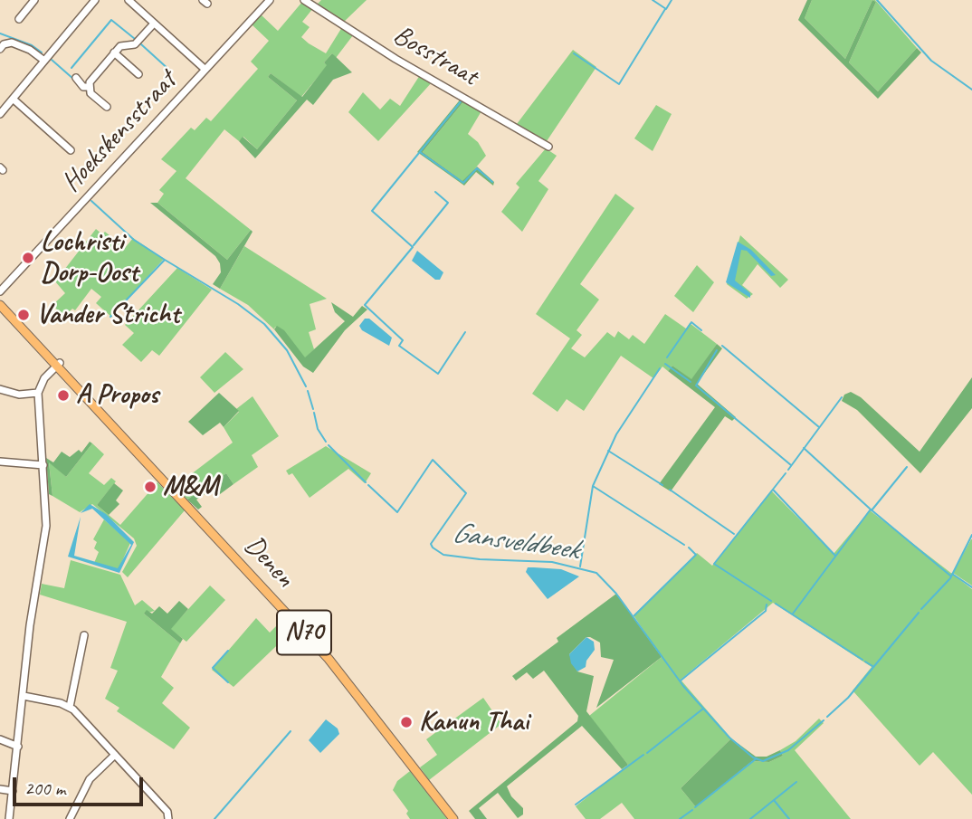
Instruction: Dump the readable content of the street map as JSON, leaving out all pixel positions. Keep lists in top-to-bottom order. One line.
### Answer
{"streets":{"main road":["Denen","N70"],"street":["Bosstraat","Hoekskensstraat"]},"crossings":[["Denen","N70"]],"water":["Gansveldbeek"],"places":["Lochristi Dorp-Oost","Vander Stricht","A Propos","M&M","Kanun Thai"],"scale_bar":"200 m"}
